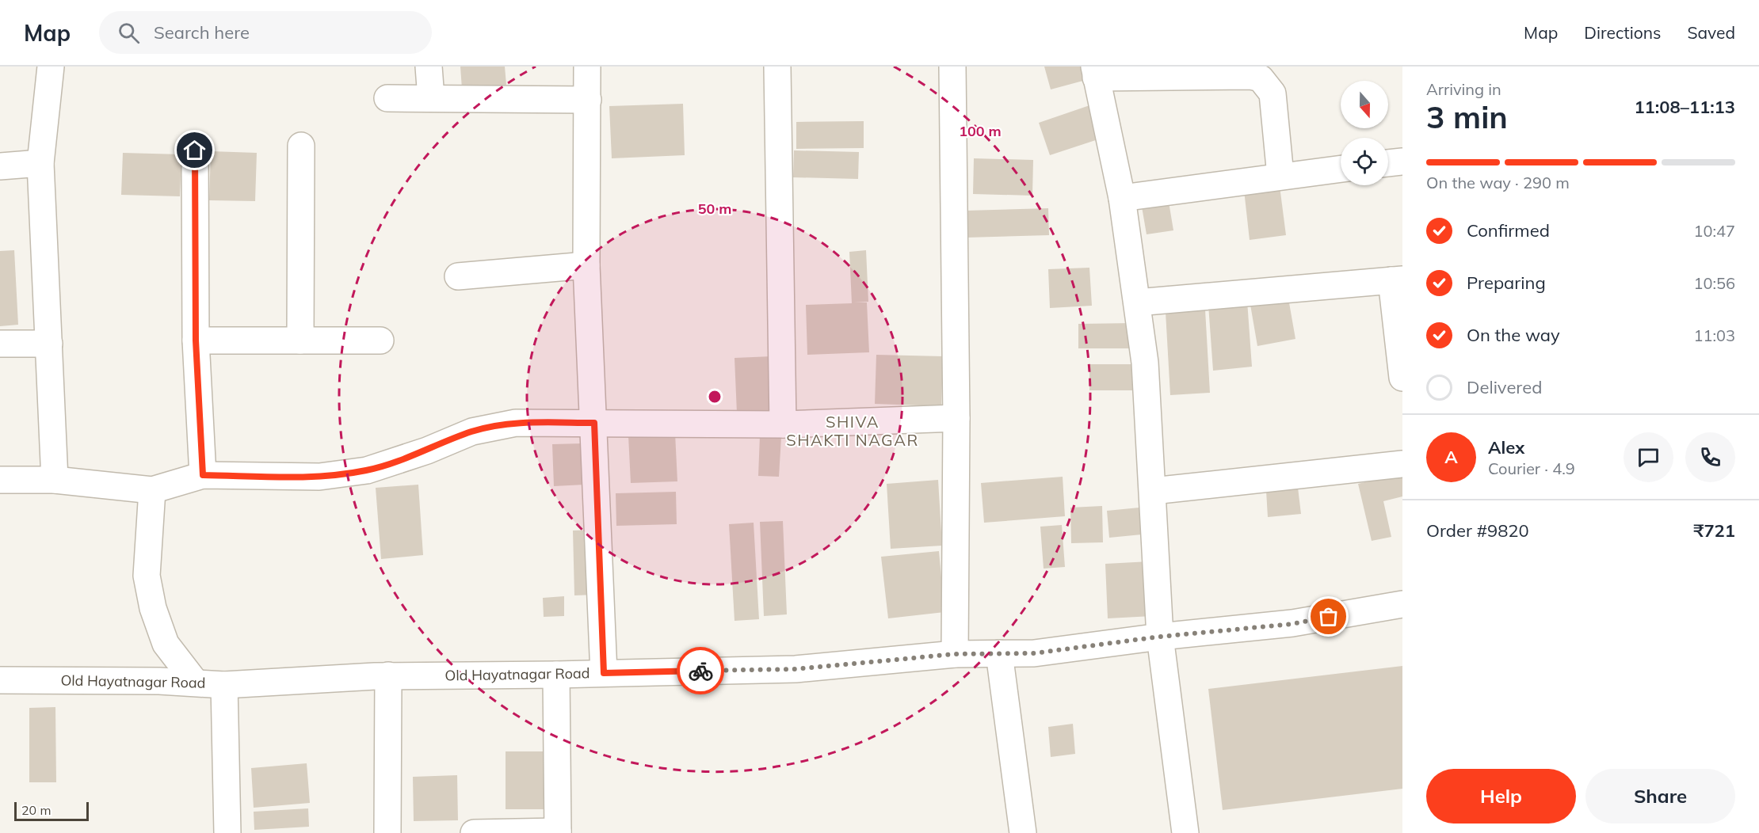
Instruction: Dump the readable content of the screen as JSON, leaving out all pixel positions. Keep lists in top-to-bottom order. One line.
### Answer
{"streets":{"street":["Old Hayatnagar Road"]},"districts":["SHIVA SHAKTI NAGAR"],"scale_bar":"20 m","north":"bottom","page":{"header":"Map","search":"Search here","nav":["Map","Directions","Saved"],"heading":["3 min","Arriving in","11:08–11:13"],"panel":["Alex","Courier · 4.9","Order #9820","₹721"],"bar":"On the way · 290 m","list":[["Confirmed","10:47"],["Preparing","10:56"],["On the way","11:03"],"Delivered"],"round":"A","buttons":["Help","Share"],"scale":"20 m"},"rings":["100 m","50 m"]}
